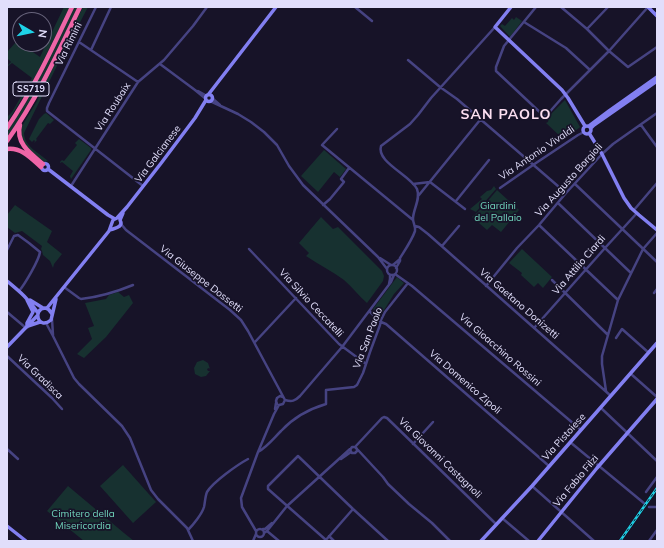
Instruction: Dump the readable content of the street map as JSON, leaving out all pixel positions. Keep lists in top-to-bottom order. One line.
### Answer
{"streets":{"highway":["SS719"],"street":["Via Rimini","Via Roubaix","Via Antonio Vivaldi","Via Galcianese","Via Augusto Borgioli","Via Attilio Ciardi","Via Giuseppe Dossetti","Via Silvio Ceccatelli","Via Gaetano Donizetti","Via San Paolo","Via Gioacchino Rossini","Via Gradisca","Via Domenico Zipoli","Via Pistoiese","Via Giovanni Castagnoli","Via Fabio Filzi"]},"crossings":[["Via Rimini","Via Roubaix"],["Via Galcianese","Via Giuseppe Dossetti"],["Via Augusto Borgioli","Via Gaetano Donizetti"],["Via Attilio Ciardi","Via Gaetano Donizetti"],["Via Silvio Ceccatelli","Via San Paolo"],["Via Gaetano Donizetti","Via Pistoiese"],["Via San Paolo","Via Gioacchino Rossini"],["Via San Paolo","Via Domenico Zipoli"],["Via Gioacchino Rossini","Via Pistoiese"],["Via Domenico Zipoli","Via Pistoiese"],["Via Pistoiese","Via Giovanni Castagnoli"]],"districts":["SAN PAOLO"],"parks":["Giardini del Pallaio","Cimitero della Misericordia"],"north":"right"}
